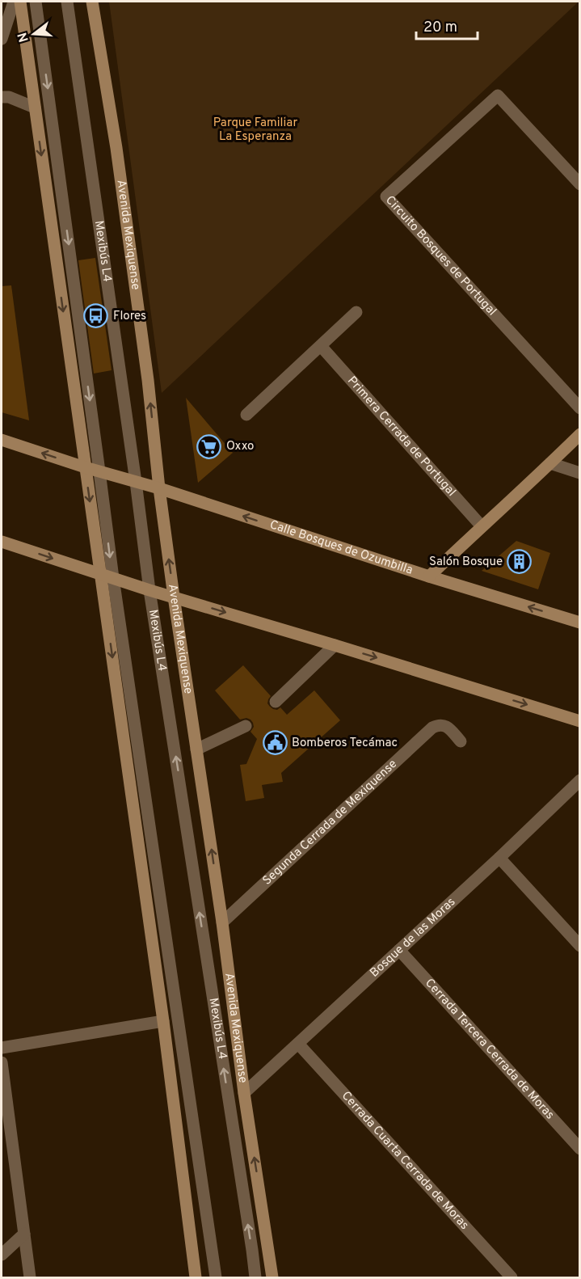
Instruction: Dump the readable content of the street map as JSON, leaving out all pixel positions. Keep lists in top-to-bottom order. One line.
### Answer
{"streets":{"main road":["Avenida Mexiquense","Calle Bosques de Ozumbilla"],"street":["Mexibús L4","Circuito Bosques de Portugal","Primera Cerrada de Portugal","Segunda Cerrada de Mexiquense","Bosque de las Moras","Cerrada Tercera Cerrada de Moras","Cerrada Cuarta Cerrada de Moras"]},"crossings":[["Avenida Mexiquense","Calle Bosques de Ozumbilla"],["Avenida Mexiquense","Segunda Cerrada de Mexiquense"],["Avenida Mexiquense","Bosque de las Moras"],["Mexibús L4","Calle Bosques de Ozumbilla"],["Bosque de las Moras","Cerrada Tercera Cerrada de Moras"],["Bosque de las Moras","Cerrada Cuarta Cerrada de Moras"]],"parks":["Parque Familiar La Esperanza"],"places":{"bus stop":["Flores"],"supermarket":["Oxxo"],"building":["Salón Bosque"],"public building":["Bomberos Tecámac"]},"scale_bar":"20 m","north":"left"}
